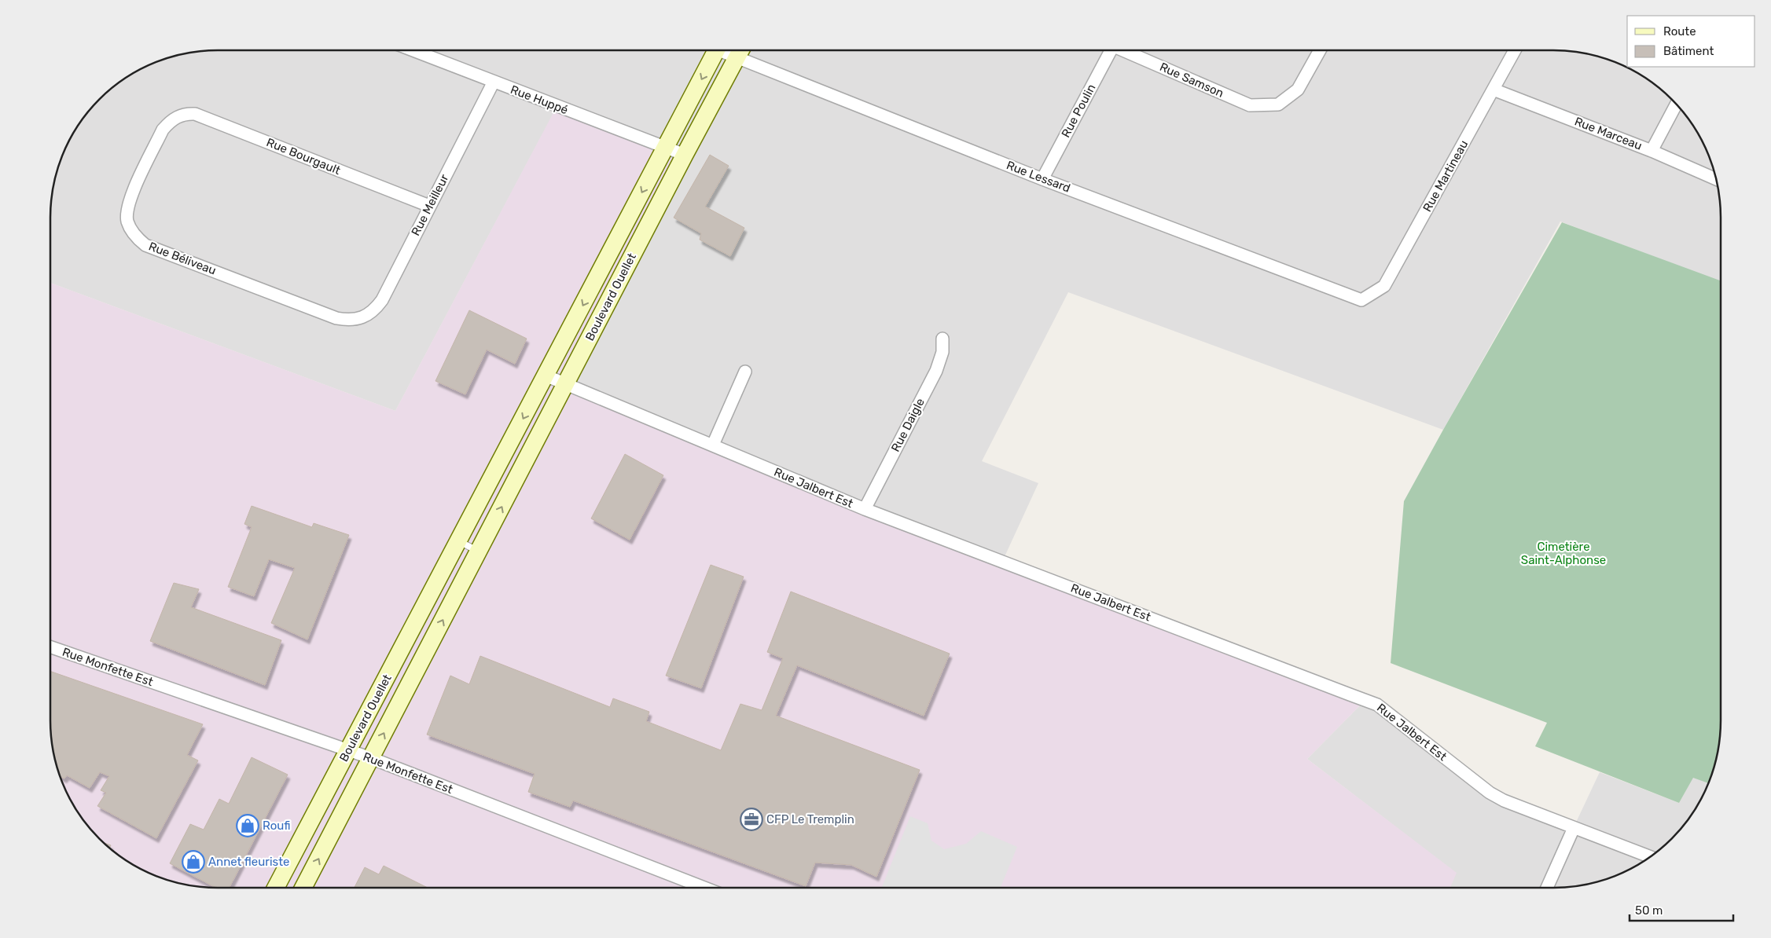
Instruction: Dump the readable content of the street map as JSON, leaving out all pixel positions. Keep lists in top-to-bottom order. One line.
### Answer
{"streets":{"street":["Rue Samson","Rue Huppé","Rue Poulin","Rue Marceau","Rue Bourgault","Rue Martineau","Rue Lessard","Rue Meilleur","Rue Béliveau","Boulevard Ouellet","Rue Daigle","Rue Jalbert Est","Rue Monfette Est"]},"crossings":[["Rue Huppé","Rue Meilleur"],["Rue Huppé","Boulevard Ouellet"],["Rue Poulin","Rue Lessard"],["Rue Marceau","Rue Martineau"],["Rue Bourgault","Rue Meilleur"],["Rue Bourgault","Rue Béliveau"],["Rue Martineau","Rue Lessard"],["Rue Lessard","Boulevard Ouellet"],["Rue Meilleur","Rue Béliveau"],["Boulevard Ouellet","Rue Jalbert Est"],["Boulevard Ouellet","Rue Monfette Est"],["Rue Daigle","Rue Jalbert Est"]],"parks":["Cimetière Saint-Alphonse"],"places":{"office":["CFP Le Tremplin"],"shop":["Roufi","Annet fleuriste"]},"legend":["Route","Bâtiment"],"scale_bar":"50 m"}
